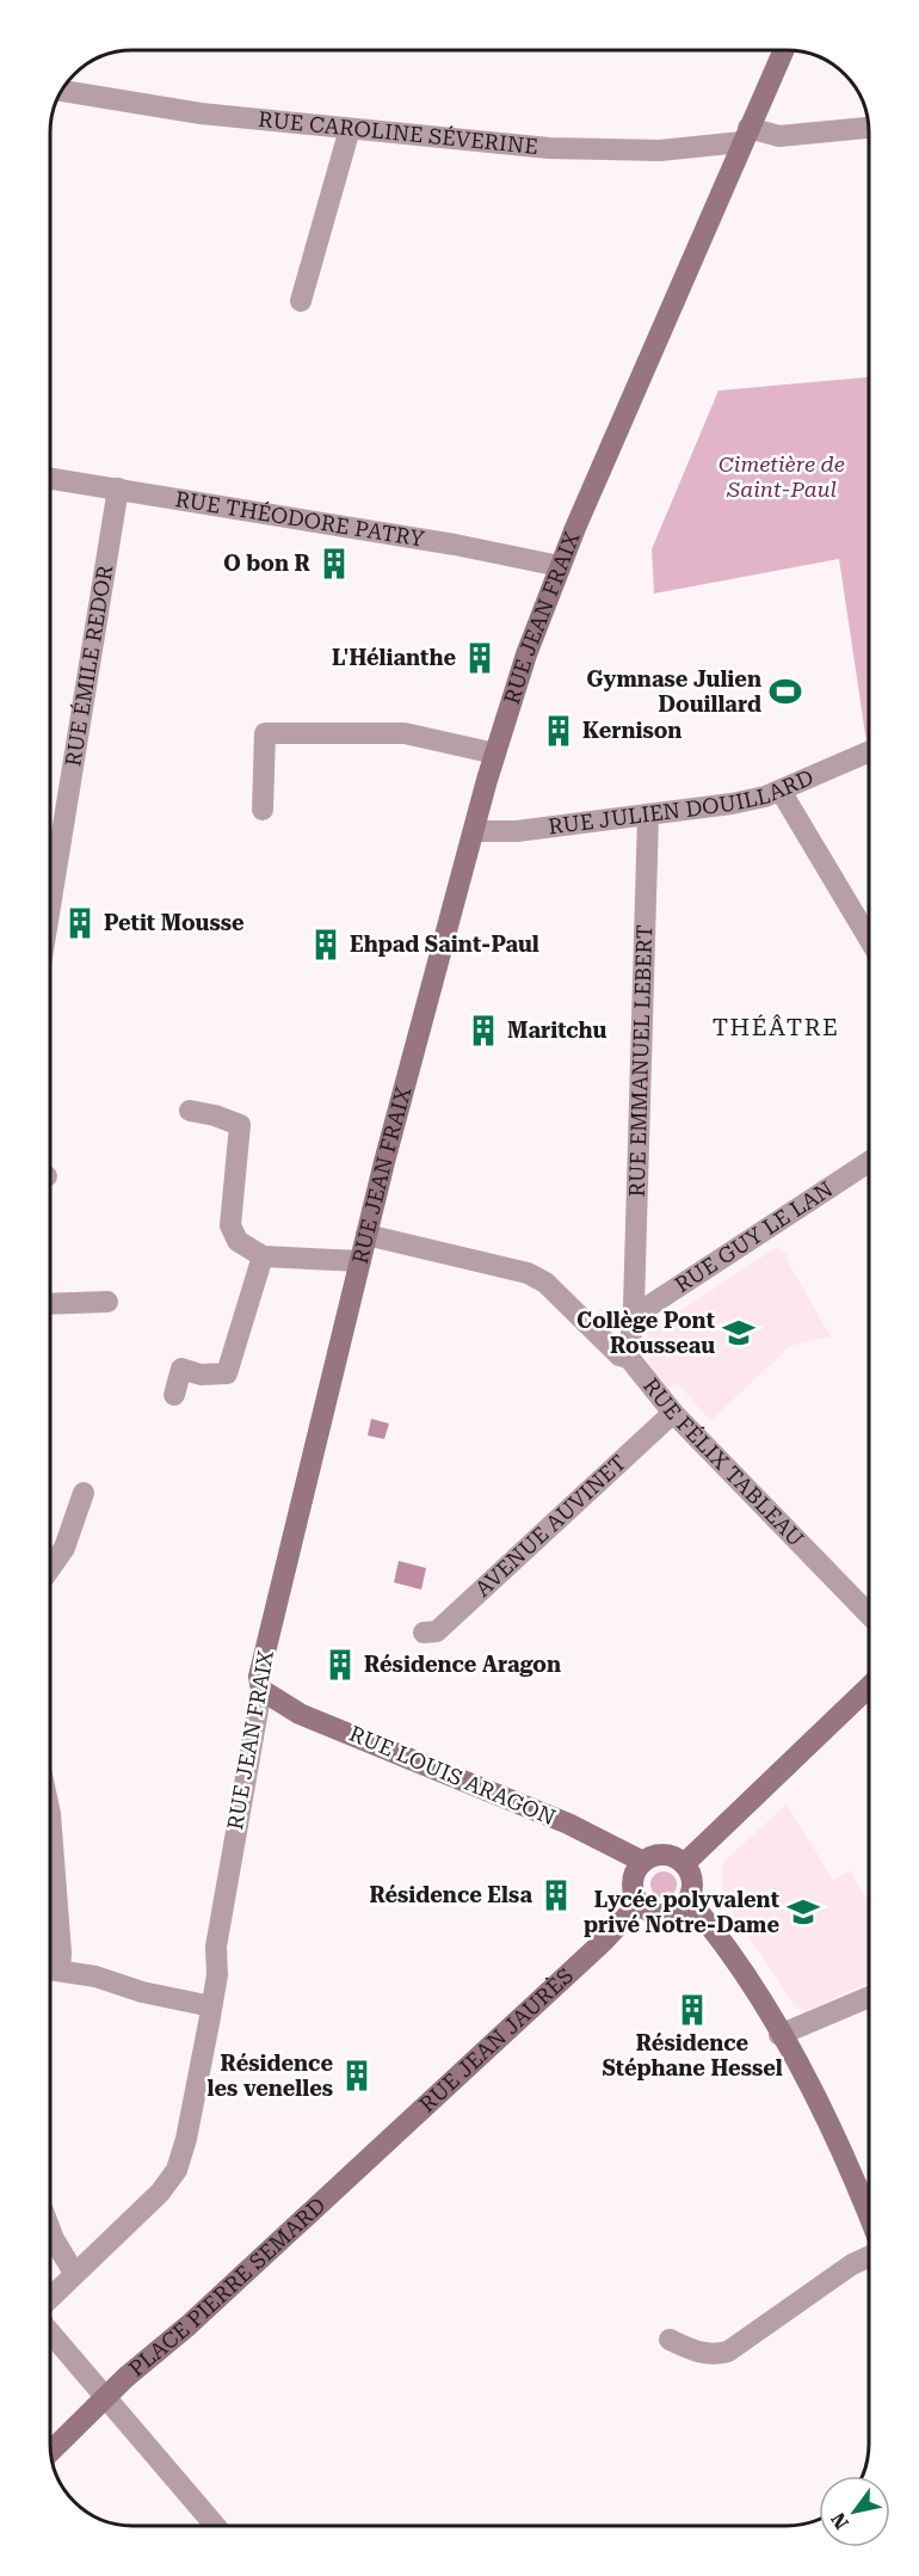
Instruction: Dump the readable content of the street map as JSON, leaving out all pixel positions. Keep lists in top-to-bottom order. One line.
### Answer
{"streets":{"street":["RUE CAROLINE SÉVERINE","RUE THÉODORE PATRY","RUE JEAN FRAIX","RUE ÉMILE REDOR","RUE JULIEN DOUILLARD","RUE EMMANUEL LEBERT","RUE GUY LE LAN","RUE FÉLIX TABLEAU","AVENUE AUVINET","RUE LOUIS ARAGON","RUE JEAN JAURÈS","PLACE PIERRE SEMARD"]},"crossings":[["RUE CAROLINE SÉVERINE","RUE JEAN FRAIX"],["RUE THÉODORE PATRY","RUE JEAN FRAIX"],["RUE THÉODORE PATRY","RUE ÉMILE REDOR"],["RUE JEAN FRAIX","RUE JULIEN DOUILLARD"],["RUE JEAN FRAIX","RUE FÉLIX TABLEAU"],["RUE JEAN FRAIX","RUE LOUIS ARAGON"],["RUE JULIEN DOUILLARD","RUE EMMANUEL LEBERT"],["RUE EMMANUEL LEBERT","RUE GUY LE LAN"],["RUE FÉLIX TABLEAU","AVENUE AUVINET"],["RUE LOUIS ARAGON","RUE JEAN JAURÈS"],["RUE JEAN JAURÈS","PLACE PIERRE SEMARD"]],"districts":["THÉÂTRE"],"parks":["Cimetière de Saint-Paul"],"places":{"building":["O bon R","L'Hélianthe","Kernison","Petit Mousse","Ehpad Saint-Paul","Maritchu","Résidence Aragon","Résidence Elsa","Résidence Stéphane Hessel","Résidence les venelles"],"sports":["Gymnase Julien Douillard"],"school or university":["Collège Pont Rousseau","Lycée polyvalent privé Notre-Dame"]},"north":"bottom left"}
